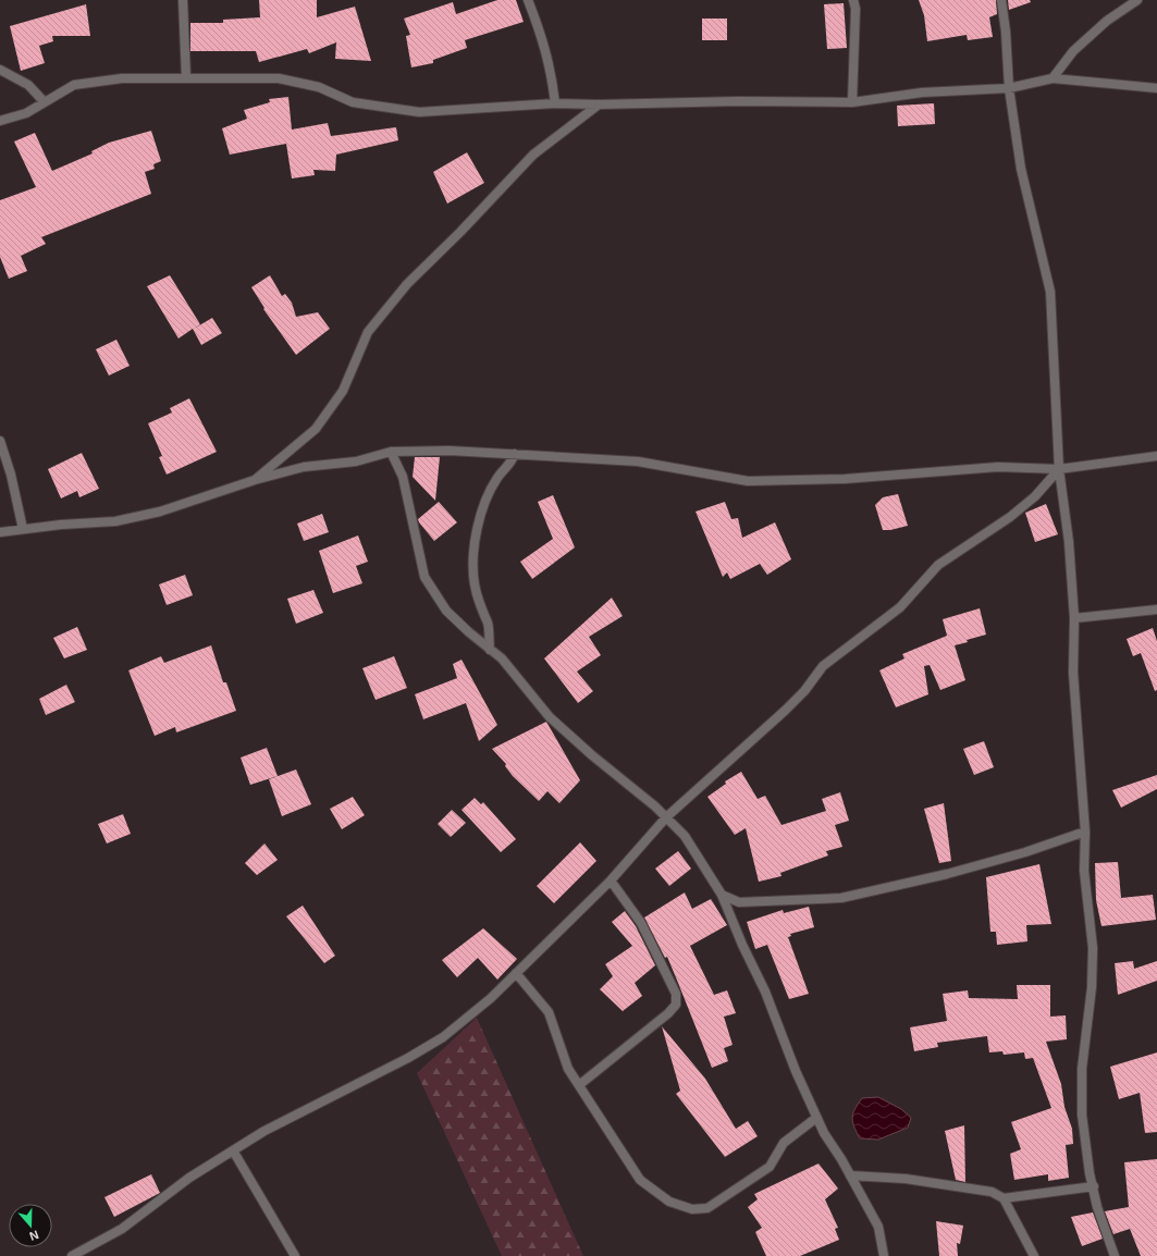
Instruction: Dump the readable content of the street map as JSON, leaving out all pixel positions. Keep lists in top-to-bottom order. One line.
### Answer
{"north":"bottom"}
